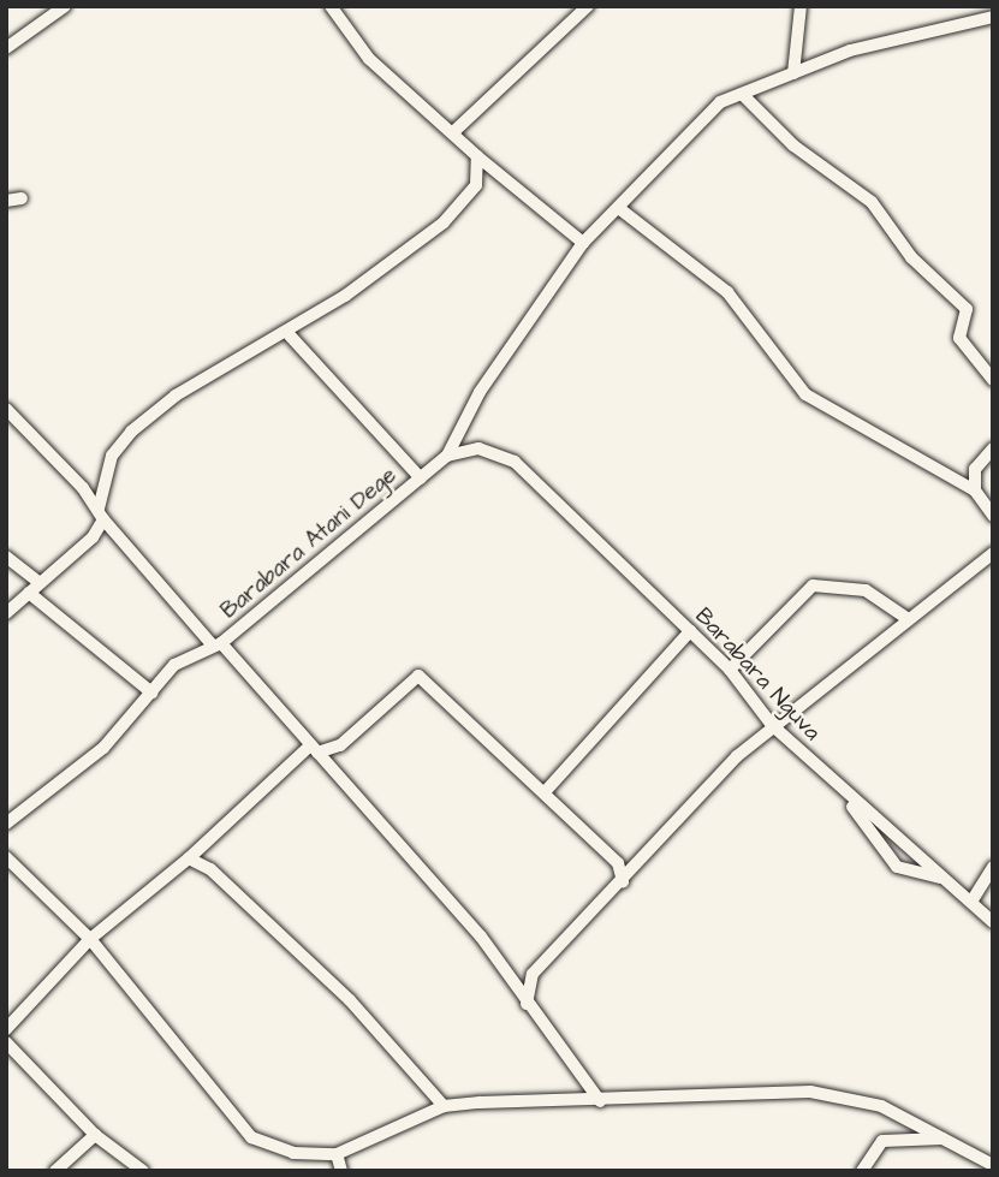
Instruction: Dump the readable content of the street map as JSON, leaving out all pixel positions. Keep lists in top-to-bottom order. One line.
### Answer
{"streets":{"street":["Barabara Atani Dege","Barabara Nguva"]},"crossings":[["Barabara Atani Dege","Barabara Nguva"]]}
